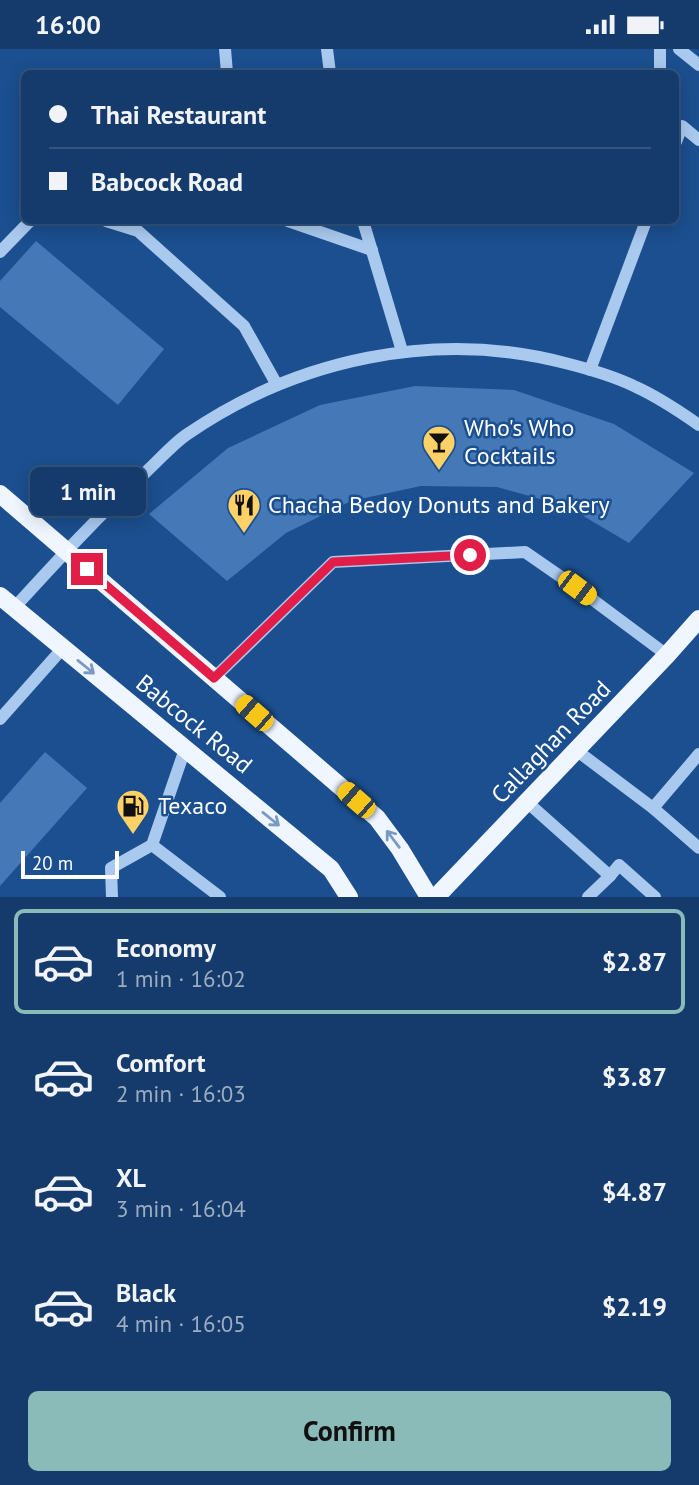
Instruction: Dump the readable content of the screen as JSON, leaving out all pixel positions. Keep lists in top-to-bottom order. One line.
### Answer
{"streets":{"main road":["Babcock Road","Callaghan Road"]},"places":{"bar":["Who's Who Cocktails"],"restaurant":["Chacha Bedoy Donuts and Bakery"],"fuel station":["Texaco"]},"scale_bar":"20 m","page":{"status":"16:00","banner":["Thai Restaurant","Babcock Road"],"bubble":"1 min","scale":"20 m","list":[{"name":"Economy","note":"1 min · 16:02","value":"$2.87"},{"name":"Comfort","note":"2 min · 16:03","value":"$3.87"},{"name":"XL","note":"3 min · 16:04","value":"$4.87"},{"name":"Black","note":"4 min · 16:05","value":"$2.19"}],"buttons":"Confirm"}}
